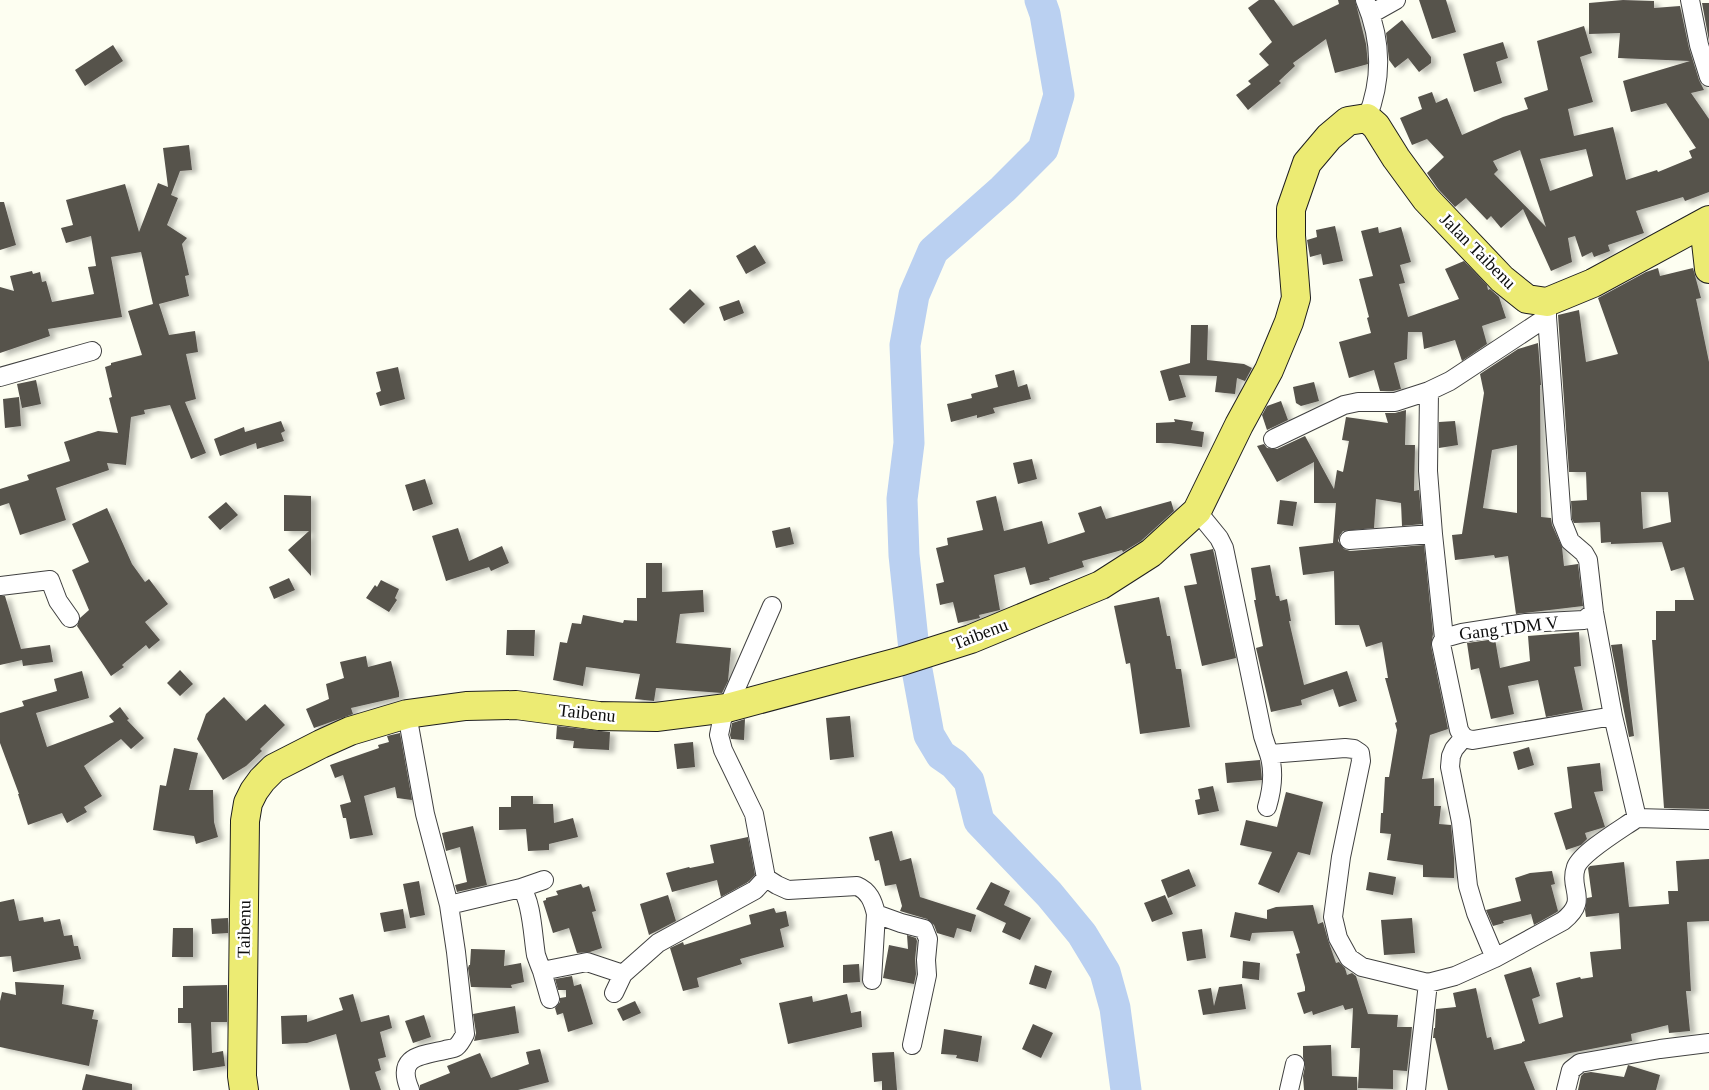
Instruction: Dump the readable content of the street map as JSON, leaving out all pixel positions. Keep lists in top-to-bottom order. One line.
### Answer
{"streets":{"main road":["Jalan Taibenu","Taibenu"],"street":["Gang TDM V"]}}
